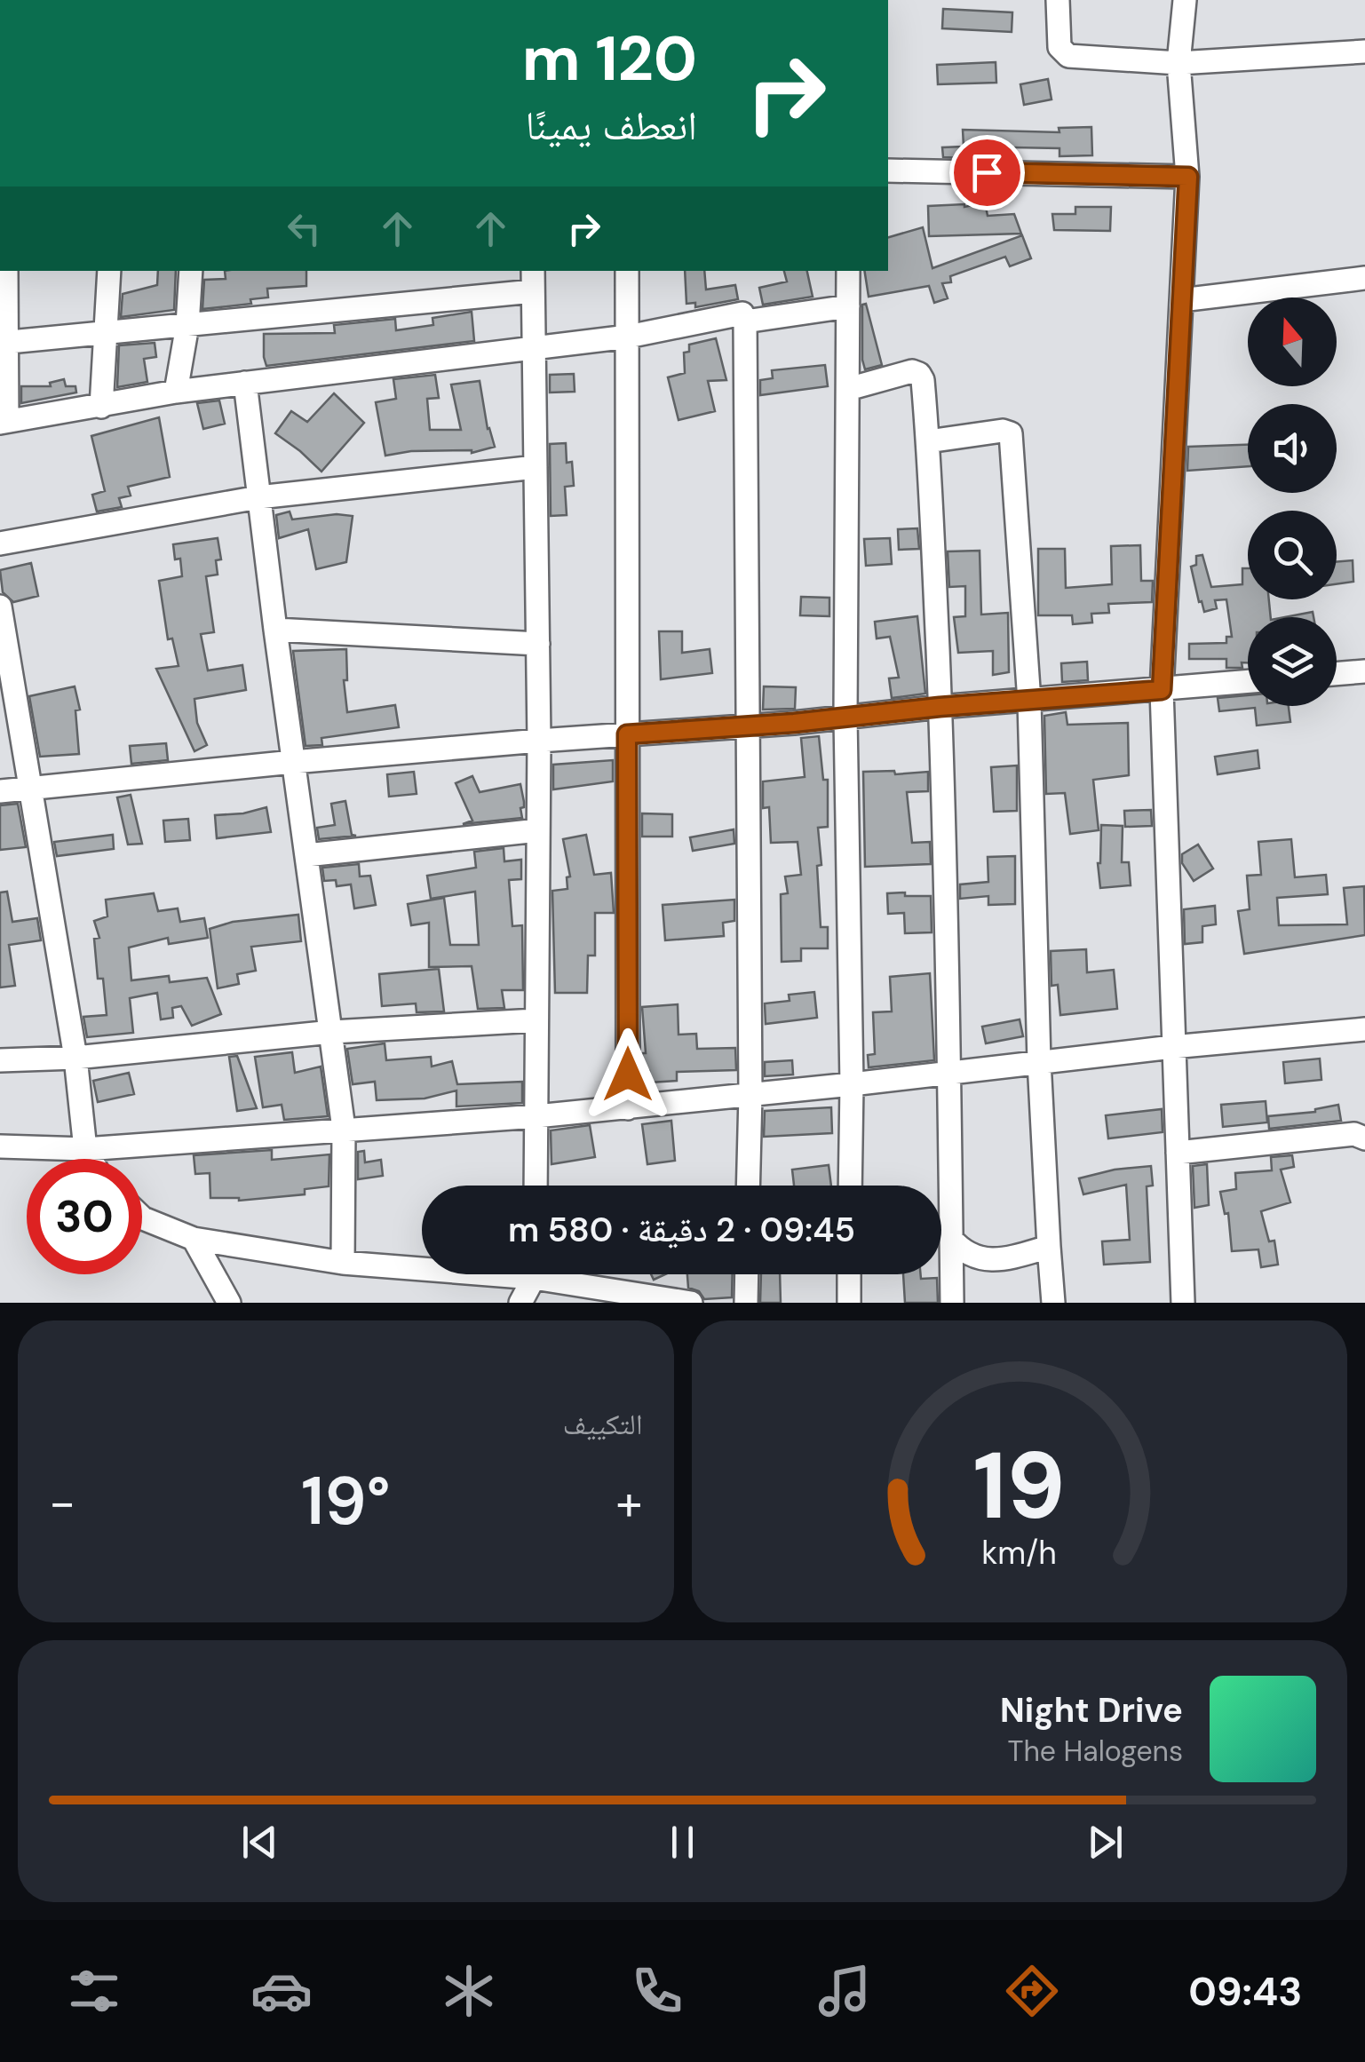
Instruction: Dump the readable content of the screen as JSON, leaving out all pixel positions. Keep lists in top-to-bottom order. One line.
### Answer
{"north":"top","page":{"turn":["120 m","انعطف يمينًا"],"limit":"30","trip":"09:45 · 2 دقيقة · 580 m","tile":"التكييف","heat":["−","19°","+"],"song":["Night Drive","The Halogens"],"tabs":"09:43","gauge":["19","km/h"]}}
